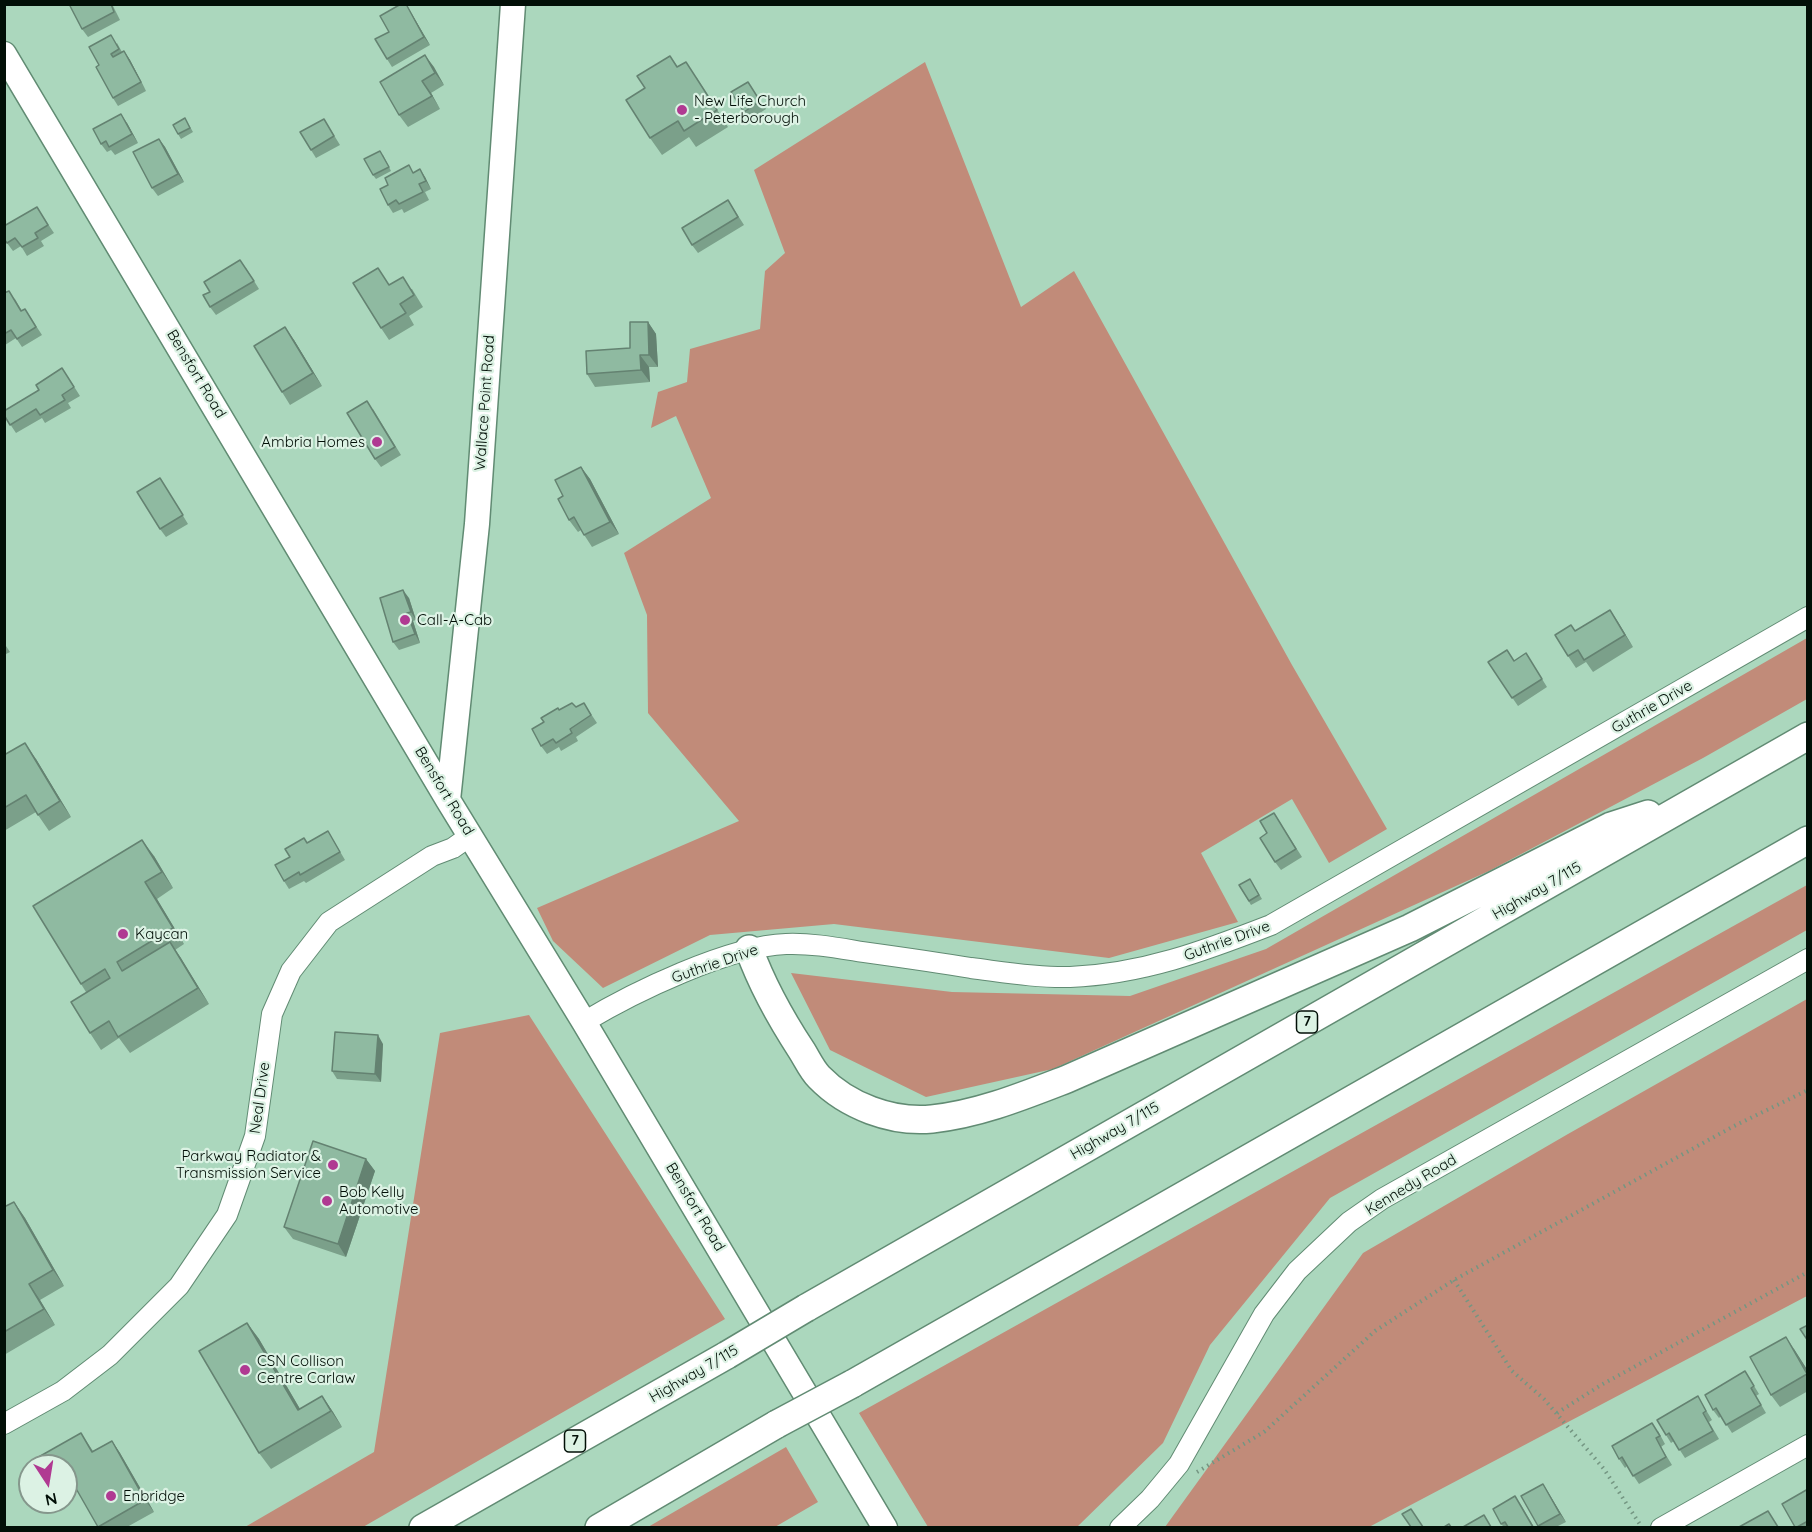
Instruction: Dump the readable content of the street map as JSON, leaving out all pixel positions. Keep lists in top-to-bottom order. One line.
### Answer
{"streets":{"highway":["Highway 7/115","7"],"main road":["Bensfort Road","Wallace Point Road"],"street":["Guthrie Drive","Neal Drive","Kennedy Road"]},"crossings":[["Bensfort Road","Wallace Point Road"],["Bensfort Road","Guthrie Drive"],["Bensfort Road","Neal Drive"]],"places":["New Life Church - Peterborough","Ambria Homes","Call-A-Cab","Kaycan","Parkway Radiator & Transmission Service","Bob Kelly Automotive","CSN Collison Centre Carlaw","Enbridge"],"north":"bottom"}
